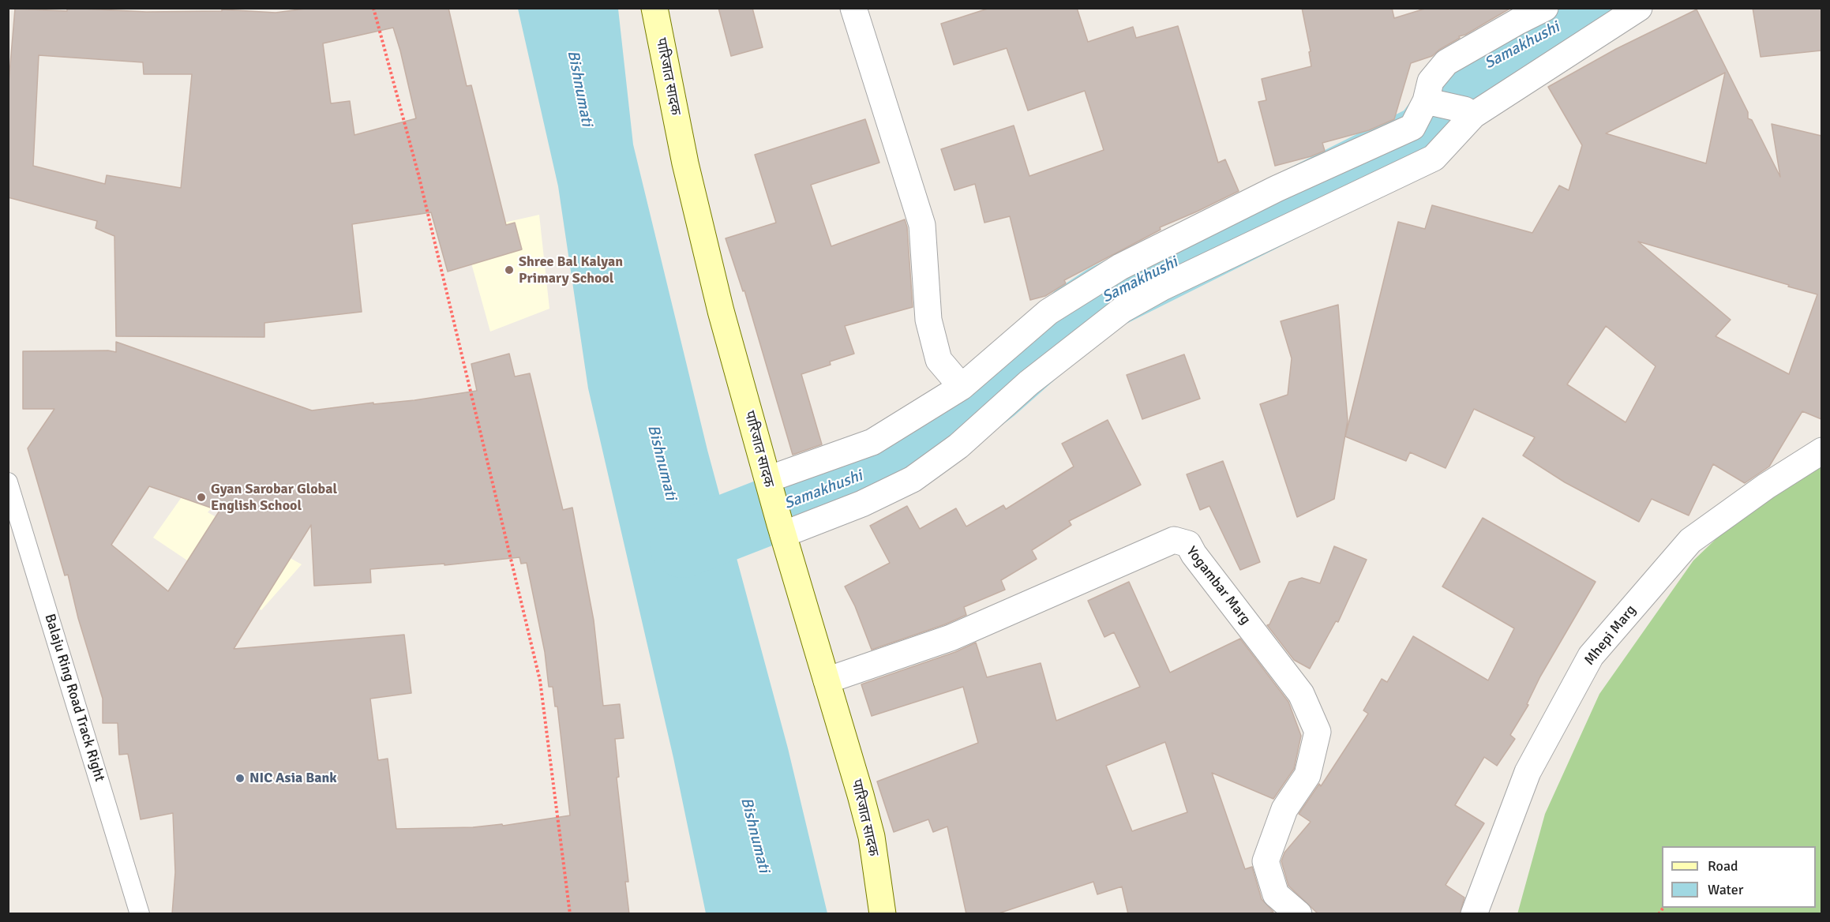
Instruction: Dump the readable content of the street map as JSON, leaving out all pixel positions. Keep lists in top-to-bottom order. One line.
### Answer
{"streets":{"street":["पारिजात सादक","Yogambar Marg","Mhepi Marg"],"lane":["Balaju Ring Road Track Right"]},"crossings":[["पारिजात सादक","Yogambar Marg"]],"water":["Samakhushi","Bishnumati"],"places":["Shree Bal Kalyan Primary School","Gyan Sarobar Global English School","NIC Asia Bank"],"legend":["Road","Water"]}
